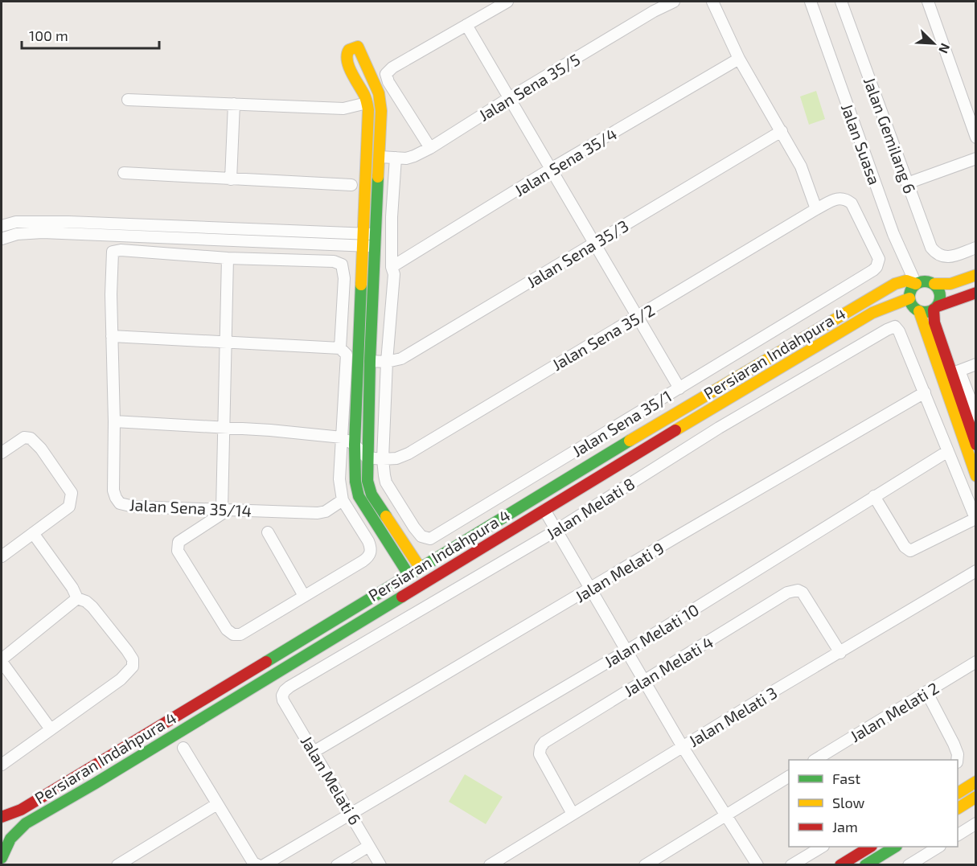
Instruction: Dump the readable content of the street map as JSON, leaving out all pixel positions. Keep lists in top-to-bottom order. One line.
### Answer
{"streets":{"street":["Jalan Sena 35/5","Jalan Gemilang 6","Jalan Suasa","Jalan Sena 35/4","Jalan Sena 35/3","Jalan Sena 35/2","Persiaran Indahpura 4","Jalan Sena 35/1","Jalan Sena 35/14","Jalan Melati 8","Jalan Melati 9","Jalan Melati 10","Jalan Melati 4","Jalan Melati 2","Jalan Melati 3","Jalan Melati 6"]},"crossings":[["Jalan Suasa","Persiaran Indahpura 4"],["Jalan Sena 35/2","Jalan Sena 35/1"],["Jalan Melati 8","Jalan Melati 9"],["Jalan Melati 8","Jalan Melati 6"],["Jalan Melati 9","Jalan Melati 6"],["Jalan Melati 10","Jalan Melati 6"],["Jalan Melati 4","Jalan Melati 3"]],"legend":["Fast","Slow","Jam"],"scale_bar":"100 m","north":"bottom right"}
